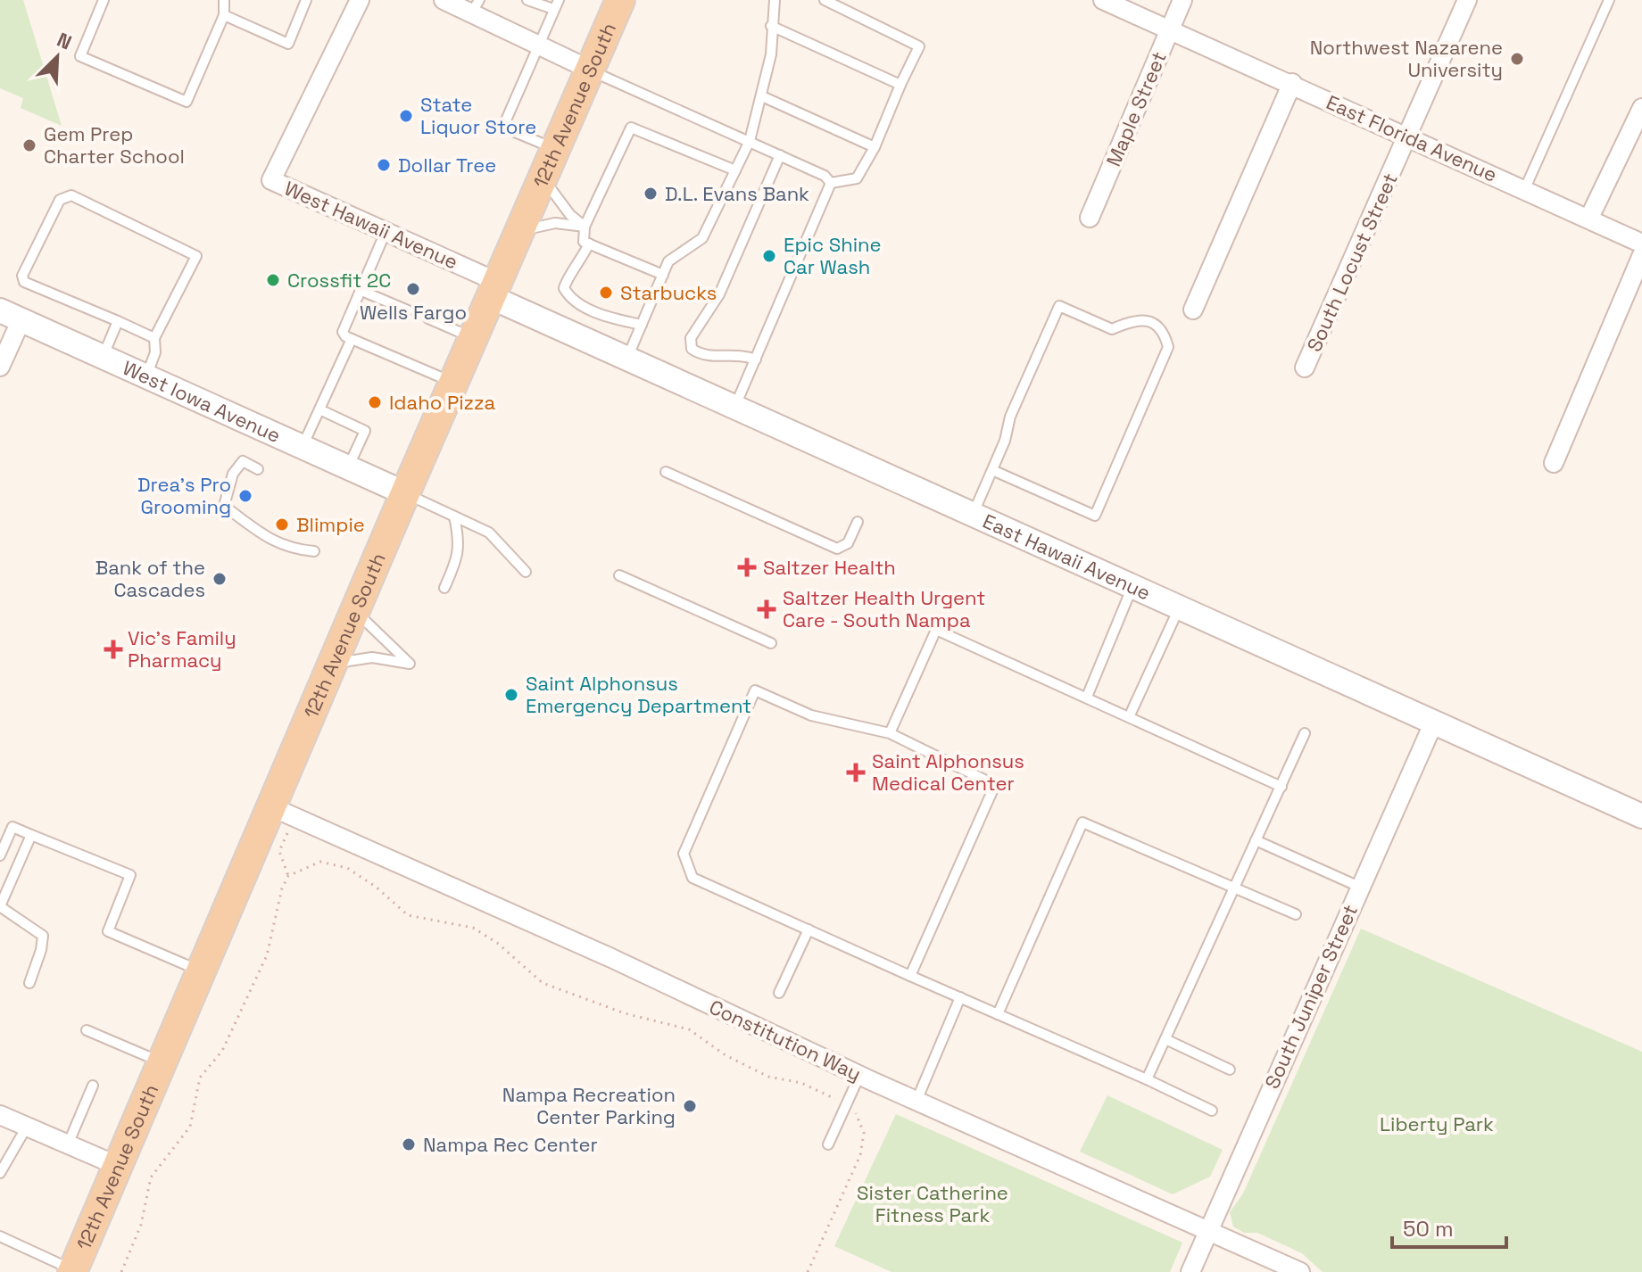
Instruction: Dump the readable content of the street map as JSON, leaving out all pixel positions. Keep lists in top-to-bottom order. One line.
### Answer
{"streets":{"main road":["12th Avenue South"],"street":["Maple Street","East Florida Avenue","West Hawaii Avenue","South Locust Street","West Iowa Avenue","East Hawaii Avenue","South Juniper Street","Constitution Way"]},"crossings":[["12th Avenue South","West Hawaii Avenue"],["12th Avenue South","West Iowa Avenue"],["12th Avenue South","East Hawaii Avenue"],["12th Avenue South","Constitution Way"],["Maple Street","East Florida Avenue"],["East Florida Avenue","South Locust Street"],["West Hawaii Avenue","East Hawaii Avenue"],["East Hawaii Avenue","South Juniper Street"],["South Juniper Street","Constitution Way"]],"parks":["Liberty Park","Sister Catherine Fitness Park"],"places":{"other":["Northwest Nazarene University","State Liquor Store","Gem Prep Charter School","Dollar Tree","D.L. Evans Bank","Epic Shine Car Wash","Crossfit 2C","Wells Fargo","Starbucks","Idaho Pizza","Drea's Pro Grooming","Blimpie","Bank of the Cascades","Saint Alphonsus Emergency Department","Nampa Recreation Center Parking","Nampa Rec Center"],"health":["Saltzer Health","Saltzer Health Urgent Care - South Nampa","Vic's Family Pharmacy","Saint Alphonsus Medical Center"]},"scale_bar":"50 m","north":"top right"}
